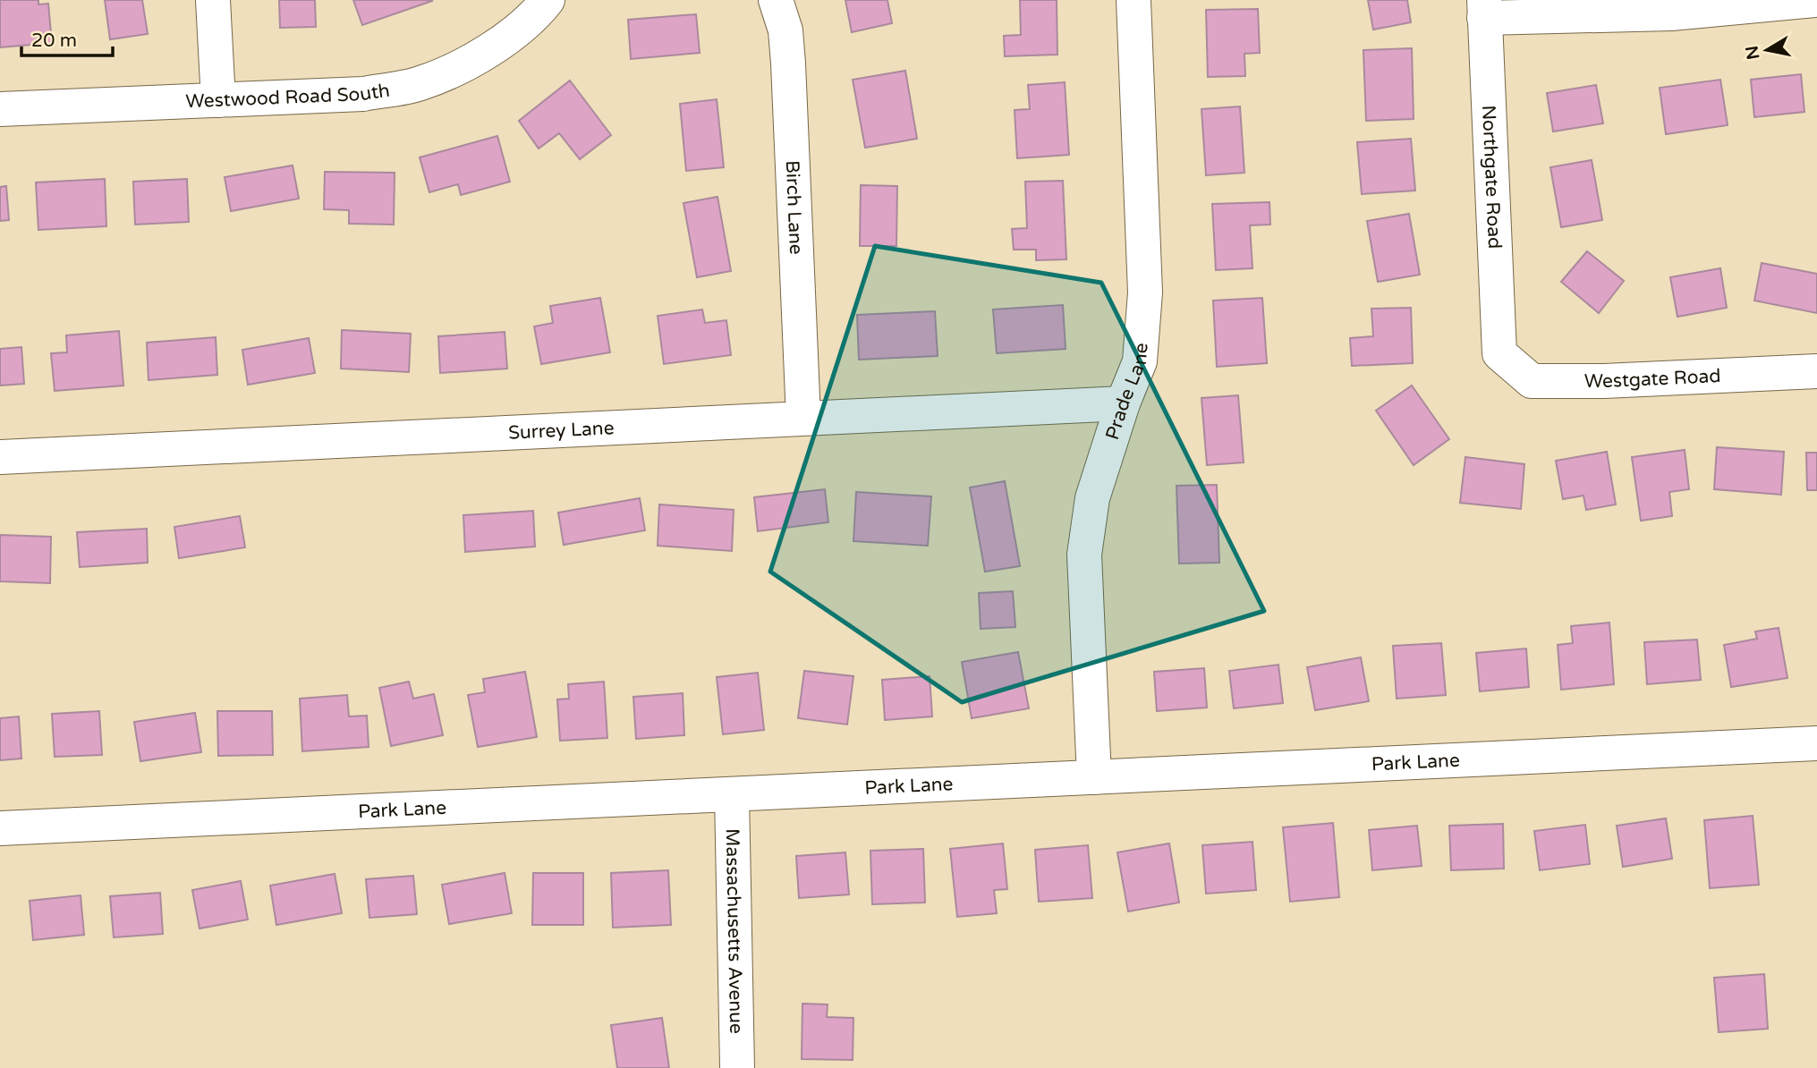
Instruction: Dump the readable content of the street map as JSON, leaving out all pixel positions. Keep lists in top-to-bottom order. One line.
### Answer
{"streets":{"street":["Westwood Road South","Northgate Road","Birch Lane","Westgate Road","Prade Lane","Surrey Lane","Park Lane","Massachusetts Avenue"]},"crossings":[["Northgate Road","Westgate Road"],["Birch Lane","Surrey Lane"],["Prade Lane","Surrey Lane"],["Prade Lane","Park Lane"],["Park Lane","Massachusetts Avenue"]],"scale_bar":"20 m","north":"left"}
